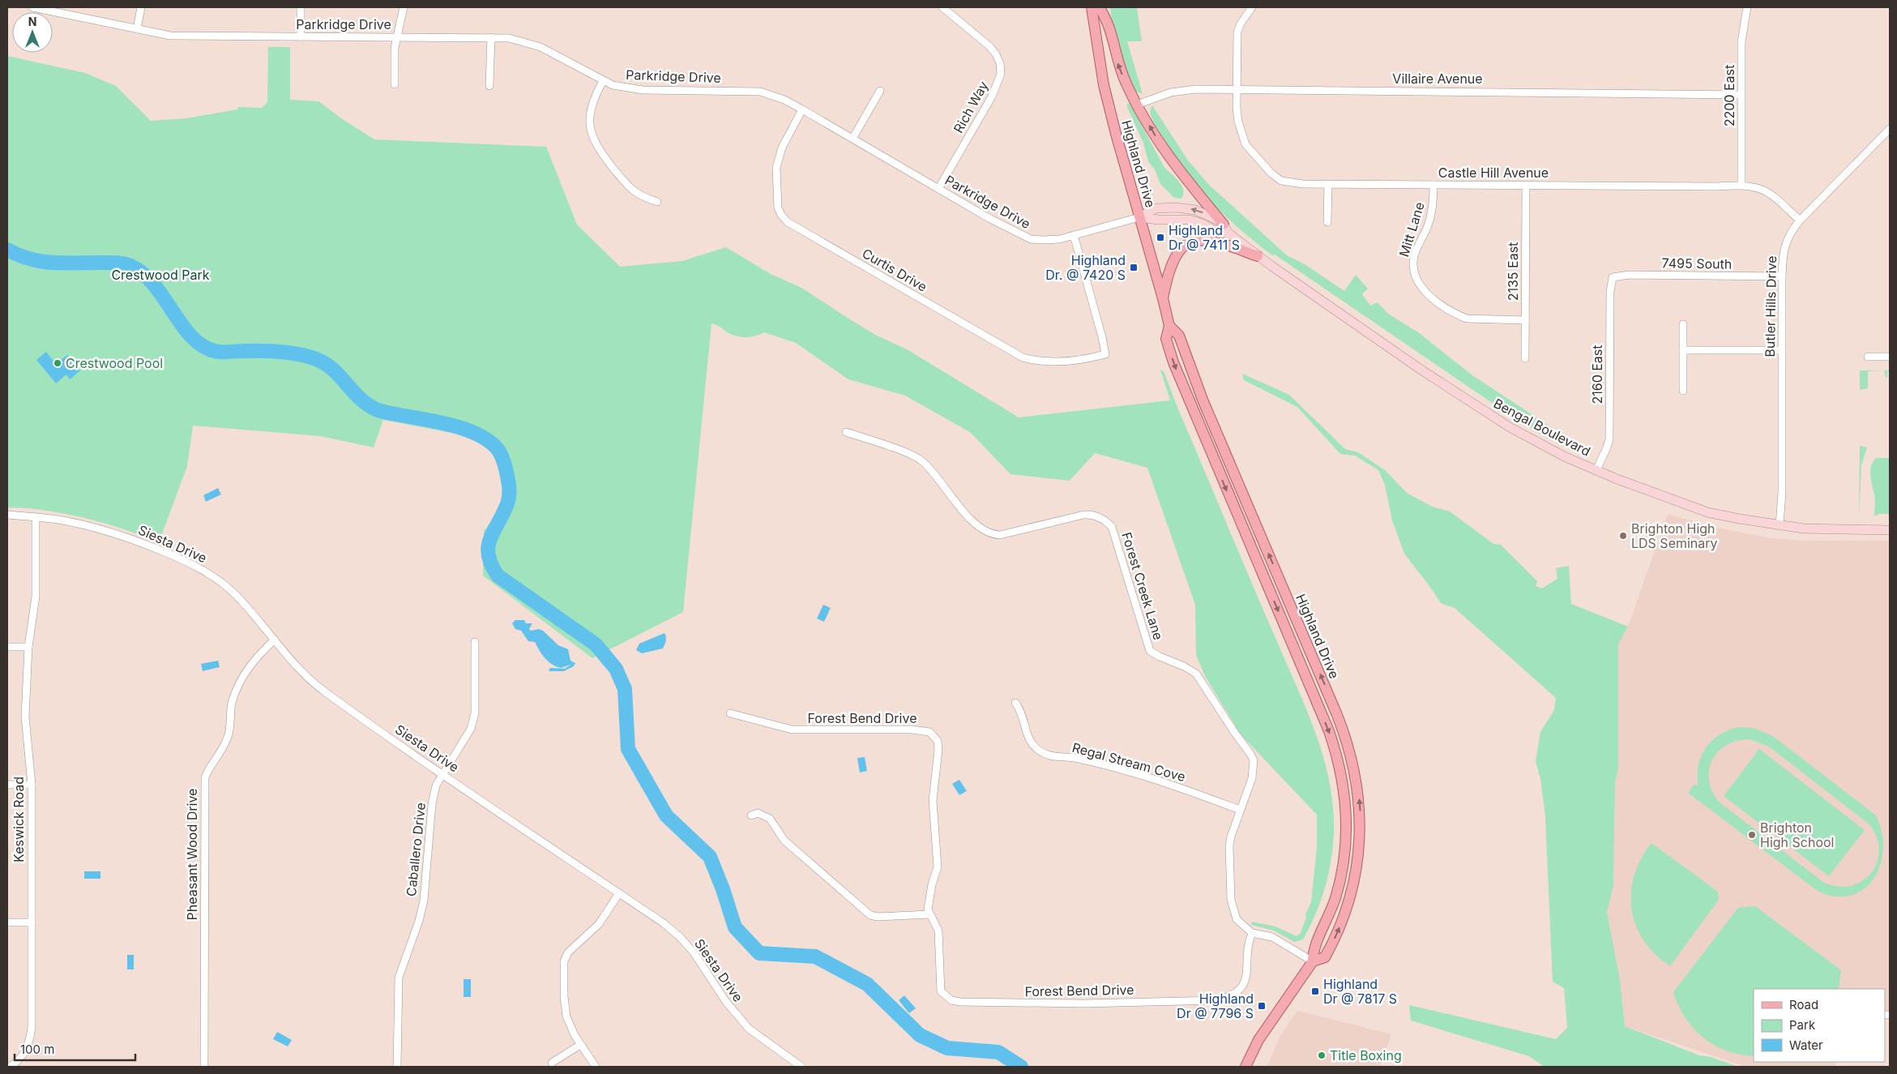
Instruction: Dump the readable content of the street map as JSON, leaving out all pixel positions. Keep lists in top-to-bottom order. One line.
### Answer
{"streets":{"main road":["Highland Drive","Bengal Boulevard"],"street":["Parkridge Drive","Villaire Avenue","2200 East","Rich Way","Castle Hill Avenue","Mitt Lane","7495 South","Curtis Drive","2135 East","Butler Hills Drive","2160 East","Siesta Drive","Forest Creek Lane","Forest Bend Drive","Regal Stream Cove","Keswick Road","Caballero Drive","Pheasant Wood Drive"]},"crossings":[["Parkridge Drive","Rich Way"],["Parkridge Drive","Highland Drive"],["Parkridge Drive","Curtis Drive"],["Parkridge Drive","Bengal Boulevard"],["Villaire Avenue","2200 East"],["Villaire Avenue","Castle Hill Avenue"],["2200 East","Castle Hill Avenue"],["Highland Drive","Bengal Boulevard"],["Castle Hill Avenue","Mitt Lane"],["Castle Hill Avenue","2135 East"],["Castle Hill Avenue","Butler Hills Drive"],["Mitt Lane","2135 East"],["7495 South","Butler Hills Drive"],["7495 South","2160 East"],["Butler Hills Drive","Bengal Boulevard"],["2160 East","Bengal Boulevard"],["Siesta Drive","Keswick Road"],["Siesta Drive","Caballero Drive"],["Siesta Drive","Pheasant Wood Drive"],["Forest Creek Lane","Forest Bend Drive"],["Forest Creek Lane","Regal Stream Cove"]],"parks":["Crestwood Park"],"places":{"transit":["Highland Dr @ 7411 S","Highland Dr. @ 7420 S","Highland Dr @ 7817 S","Highland Dr @ 7796 S"],"other":["Crestwood Pool","Brighton High LDS Seminary","Brighton High School","Title Boxing"]},"legend":["Road","Park","Water"],"scale_bar":"100 m","north":"top"}
